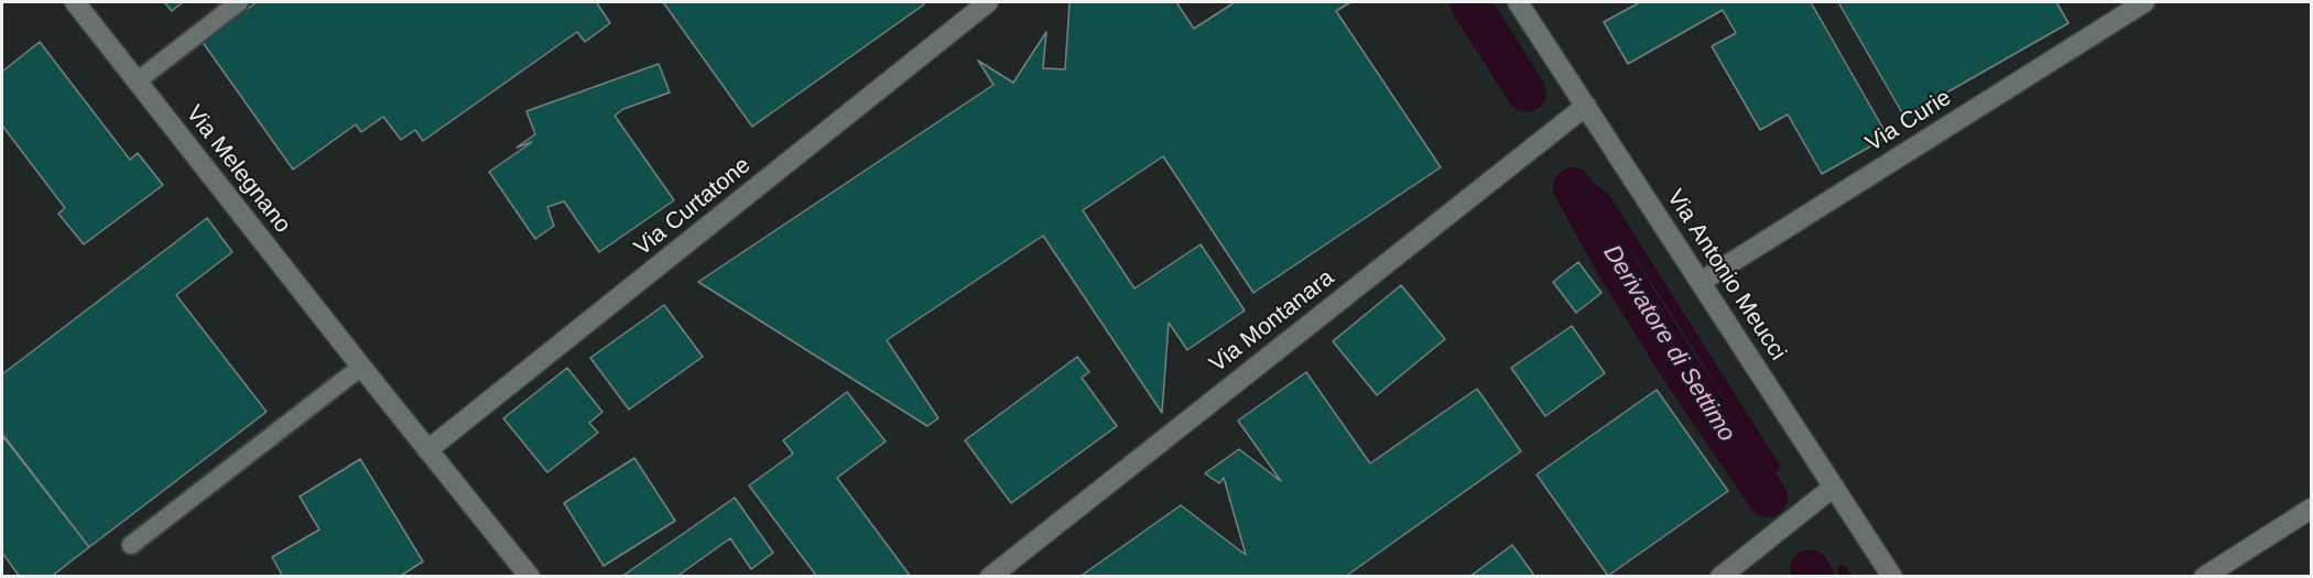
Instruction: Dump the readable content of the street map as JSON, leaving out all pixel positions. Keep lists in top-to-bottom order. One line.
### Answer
{"streets":{"street":["Via Curie","Via Melegnano","Via Curtatone","Via Antonio Meucci","Via Montanara"]},"crossings":[["Via Curie","Via Antonio Meucci"],["Via Melegnano","Via Curtatone"],["Via Antonio Meucci","Via Montanara"]],"water":["Derivatore di Settimo"]}
